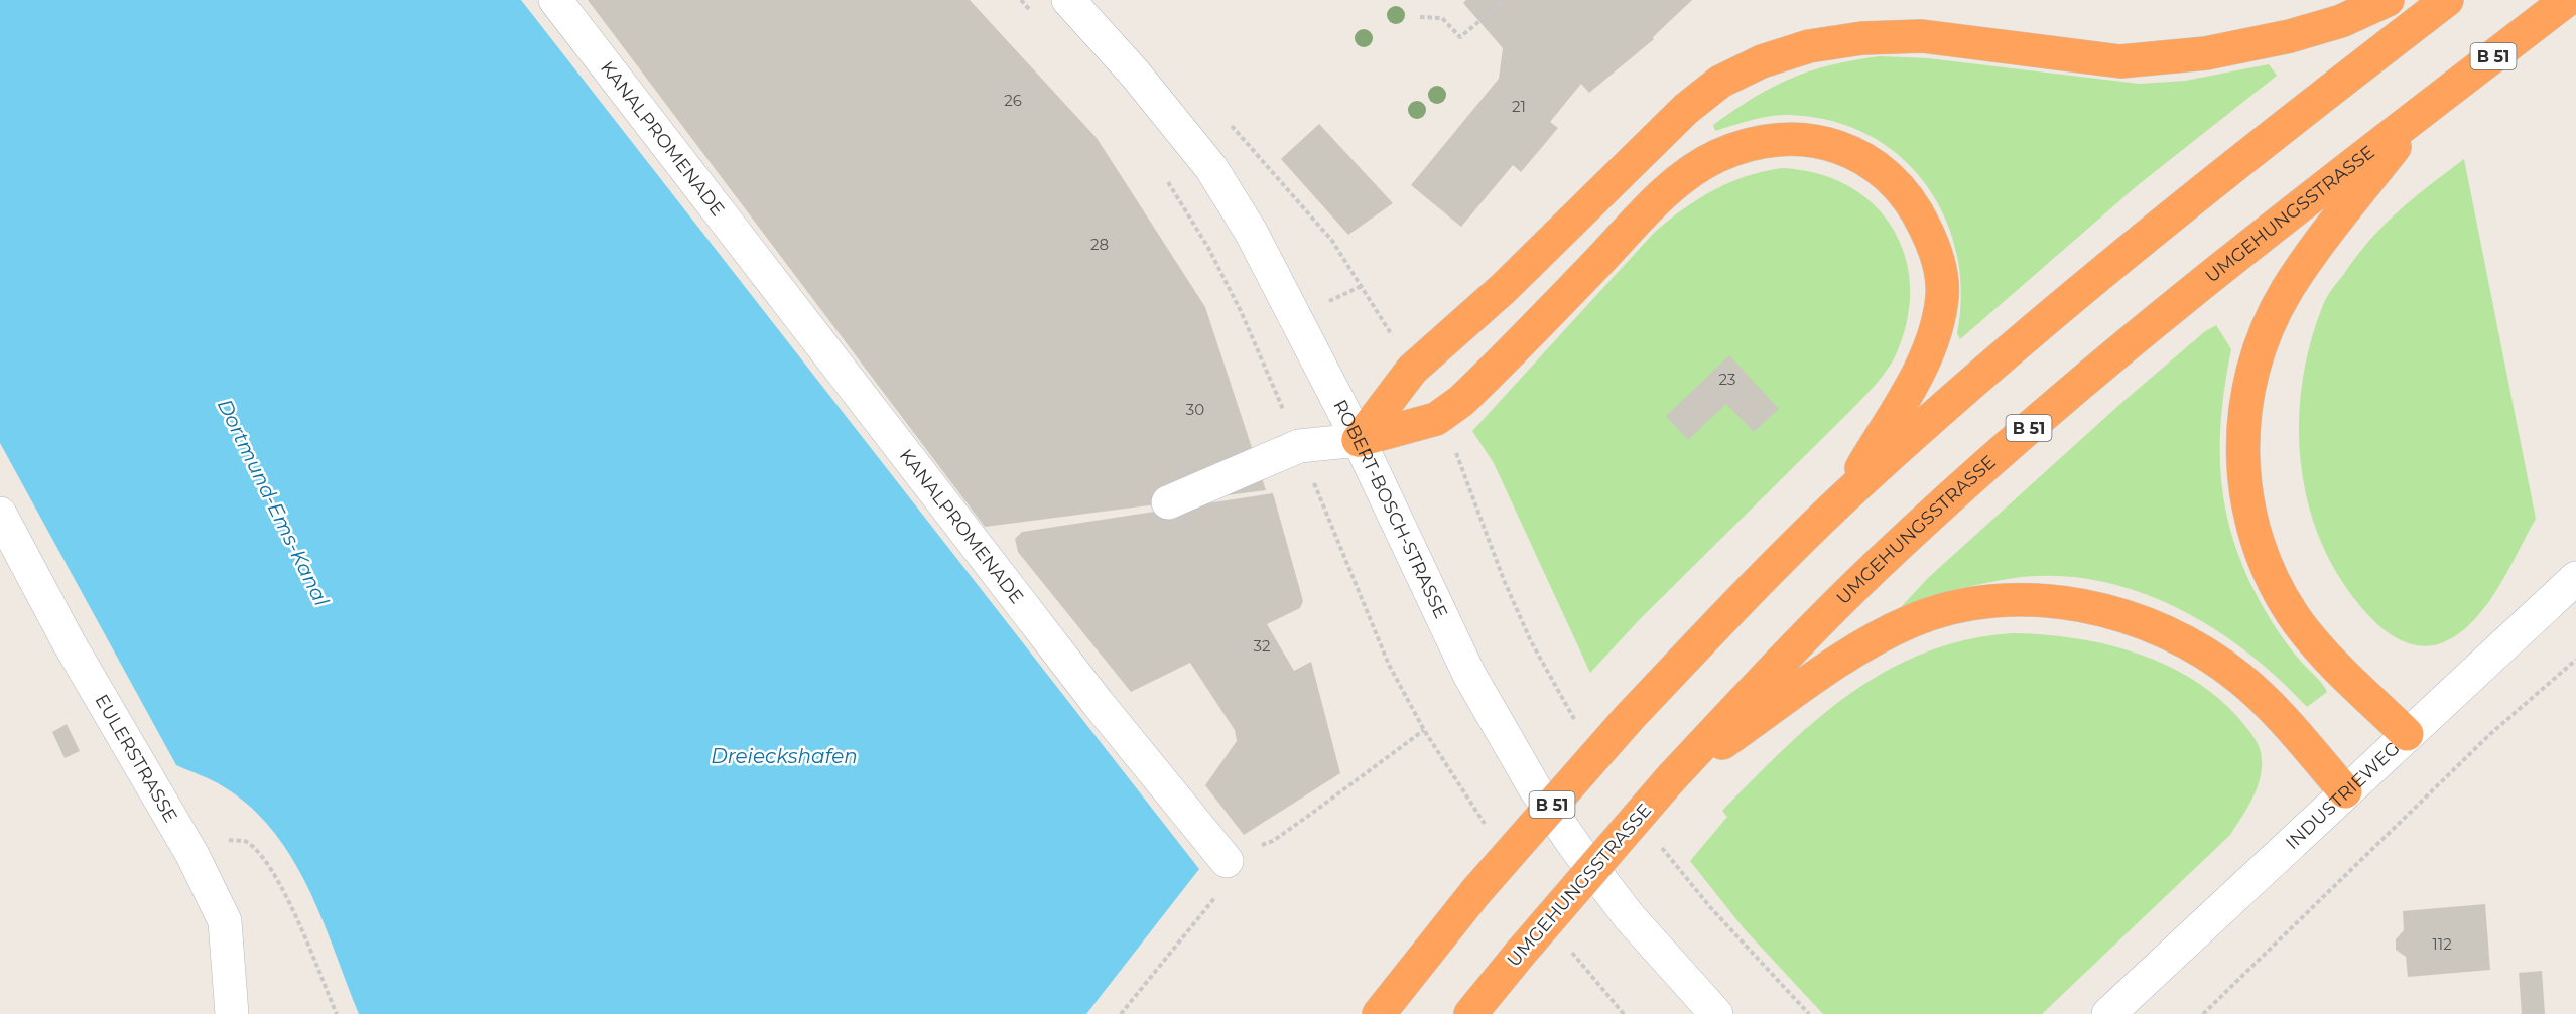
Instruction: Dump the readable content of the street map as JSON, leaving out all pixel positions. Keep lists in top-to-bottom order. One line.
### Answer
{"streets":{"highway":["B 51","UMGEHUNGSSTRASSE"],"street":["KANALPROMENADE","ROBERT-BOSCH-STRASSE","EULERSTRASSE","INDUSTRIEWEG"]},"water":["Dortmund-Ems-Kanal","Dreieckshafen"],"house_numbers":["26","21","28","23","30","32","112"]}
